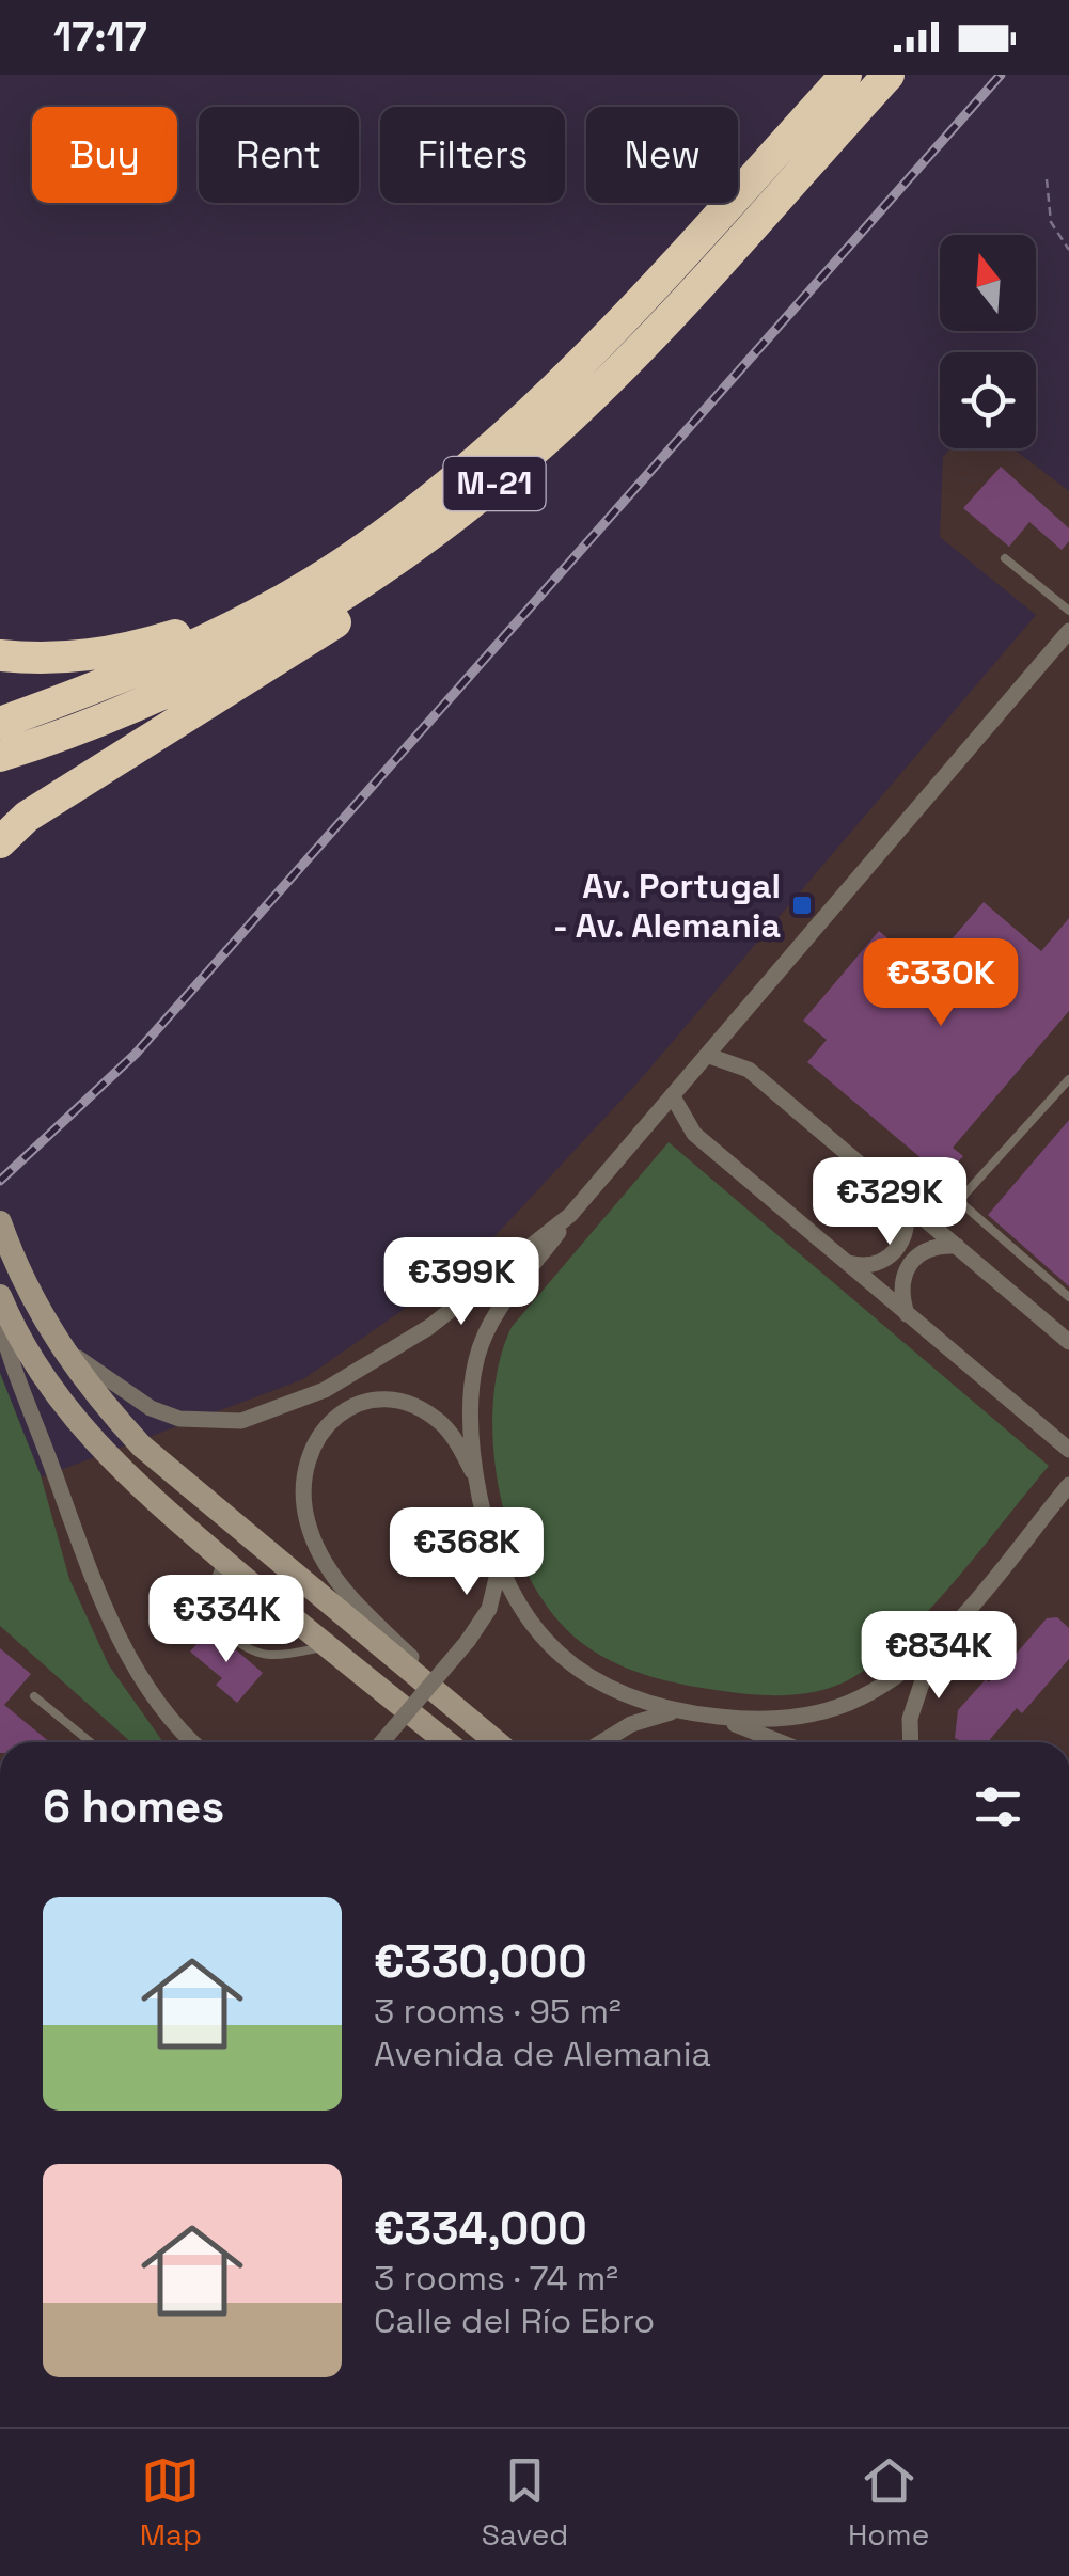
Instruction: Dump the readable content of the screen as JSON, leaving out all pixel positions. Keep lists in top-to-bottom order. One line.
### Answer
{"streets":{"highway":["M-21"]},"places":{"transit":["Av. Portugal - Av. Alemania"]},"north":"top","page":{"status":"17:17","chip":["Buy","Rent","Filters","New"],"price":["€330K","€329K","€399K","€368K","€334K","€834K"],"heading":"6 homes","list":[{"name":"€330,000","note":"3 rooms · 95 m² · Avenida de Alemania"},{"name":"€334,000","note":"3 rooms · 74 m² · Calle del Río Ebro"}],"tabs":["Map","Saved","Home"]}}
